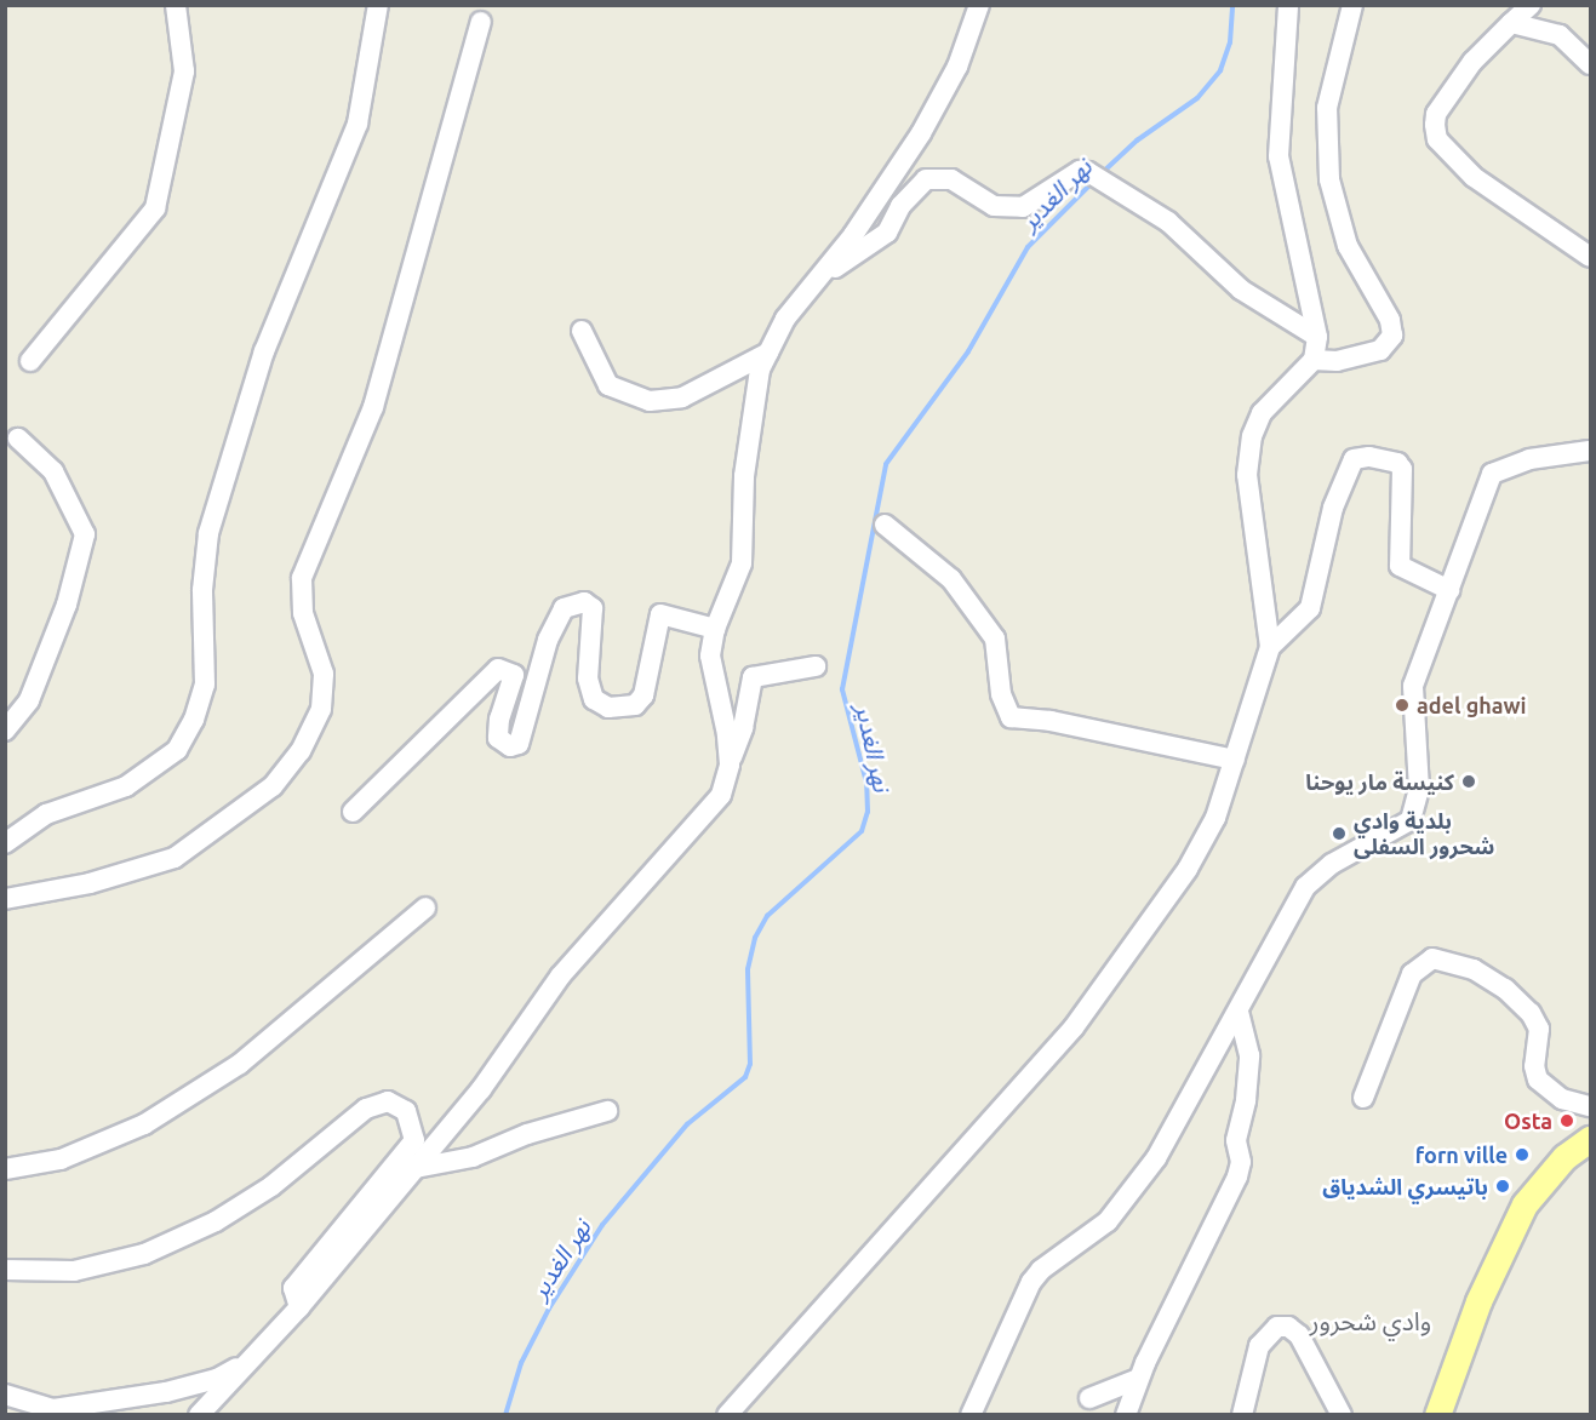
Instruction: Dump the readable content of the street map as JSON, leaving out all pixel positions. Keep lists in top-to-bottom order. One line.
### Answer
{"districts":["وادي شحرور"],"water":["نهر الغدير"],"places":["adel ghawi","كنيسة مار يوحنا","بلدية وادي شحرور السفلى","Osta","forn ville","باتيسري الشدياق"]}
